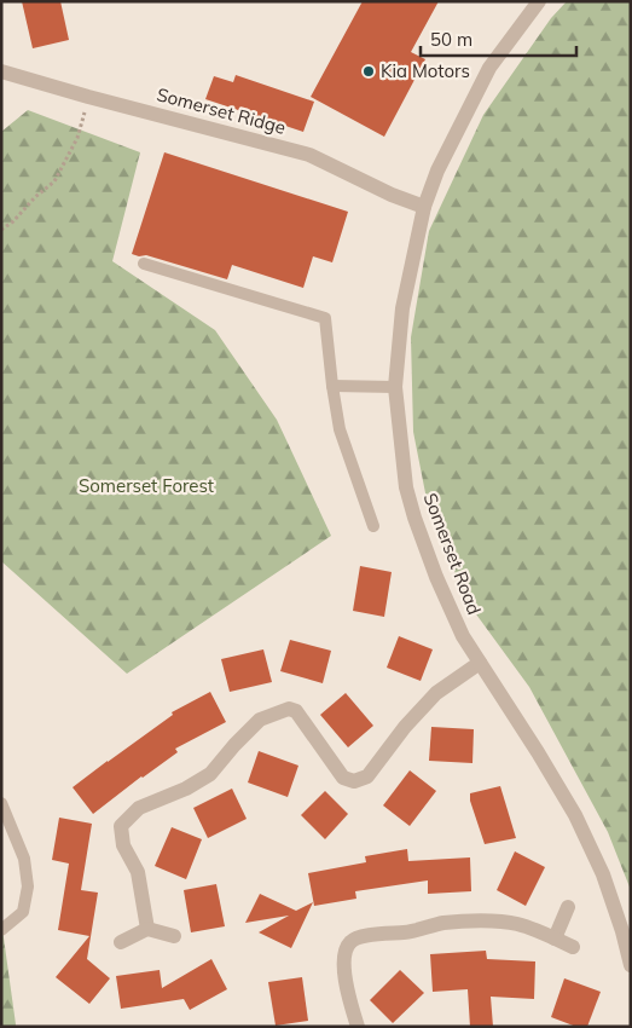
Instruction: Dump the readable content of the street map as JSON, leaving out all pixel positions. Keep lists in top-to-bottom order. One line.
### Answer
{"streets":{"street":["Somerset Ridge","Somerset Road"]},"crossings":[["Somerset Ridge","Somerset Road"]],"parks":["Somerset Forest"],"places":["Kia Motors"],"scale_bar":"50 m"}
